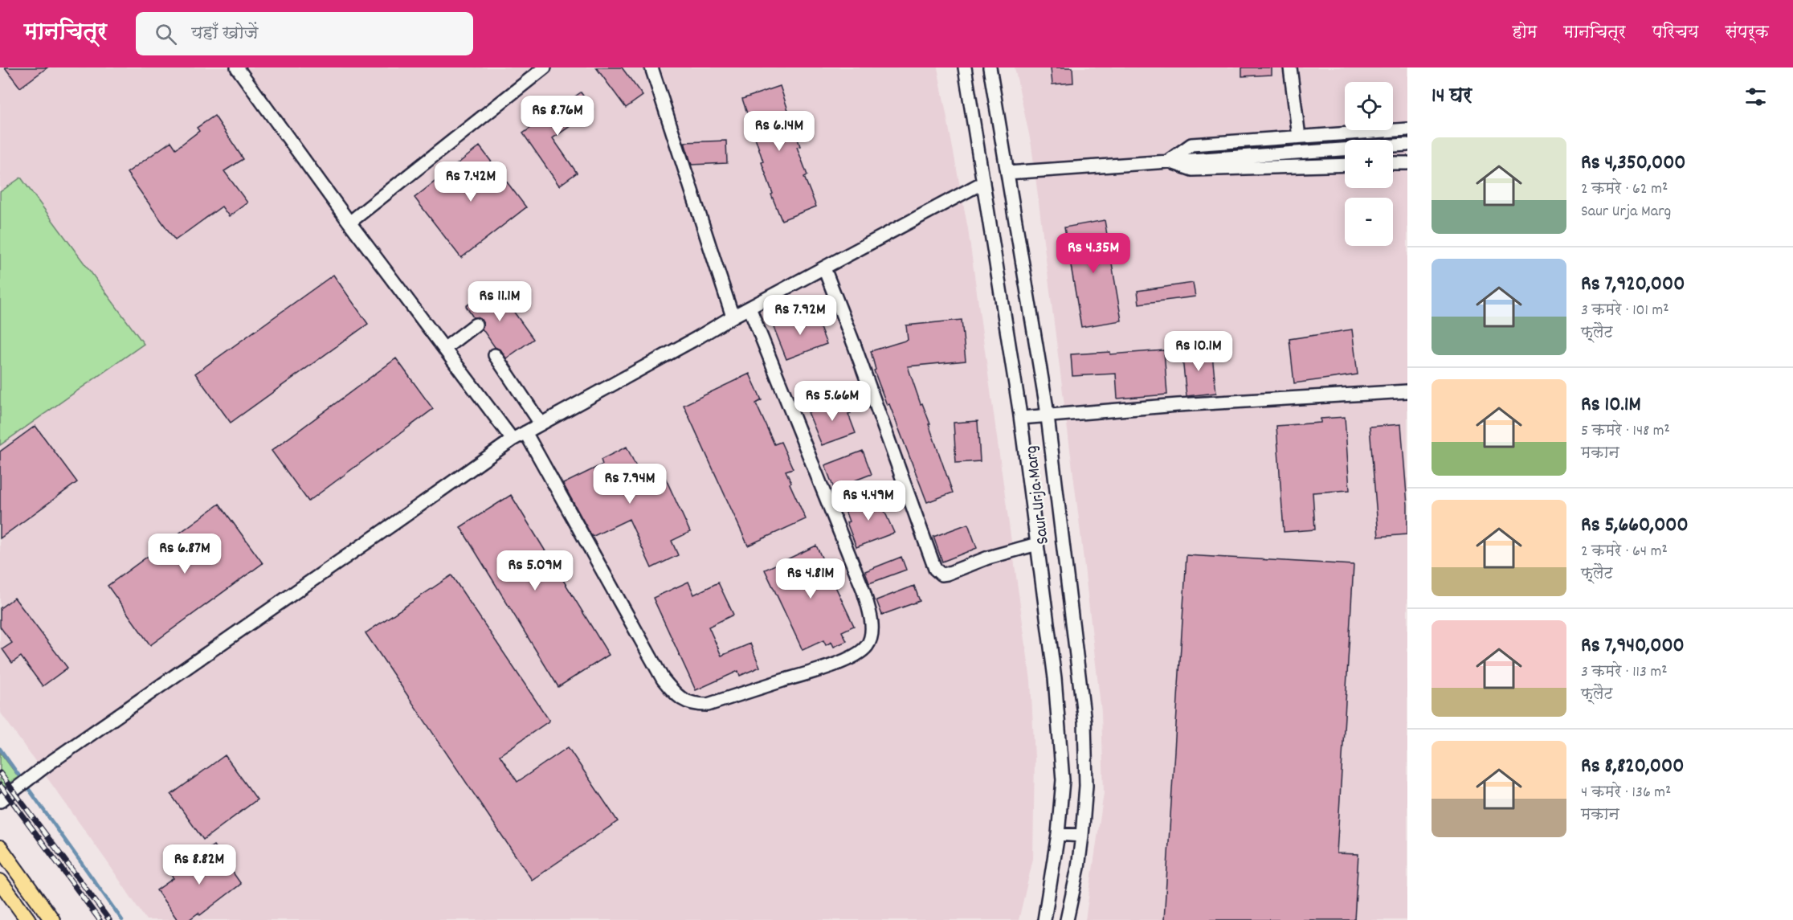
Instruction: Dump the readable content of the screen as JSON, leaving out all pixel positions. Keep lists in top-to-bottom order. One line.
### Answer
{"streets":{"street":["Saur Urja Marg"]},"page":{"header":"मानचित्र","search":"यहाँ खोजें","nav":["होम","मानचित्र","परिचय","संपर्क"],"heading":"14 घर","map_buttons":["+","−"],"price":["Rs 8.76M","Rs 6.14M","Rs 7.42M","Rs 4.35M","Rs 11.1M","Rs 7.92M","Rs 10.1M","Rs 5.66M","Rs 7.94M","Rs 4.49M","Rs 6.87M","Rs 5.09M","Rs 4.81M","Rs 8.82M"],"list":[{"name":"Rs 4,350,000","note":"2 कमरे · 62 m² · Saur Urja Marg"},{"name":"Rs 7,920,000","note":"3 कमरे · 101 m² · फ़्लैट"},{"name":"Rs 10.1M","note":"5 कमरे · 148 m² · मकान"},{"name":"Rs 5,660,000","note":"2 कमरे · 64 m² · फ़्लैट"},{"name":"Rs 7,940,000","note":"3 कमरे · 113 m² · फ़्लैट"},{"name":"Rs 8,820,000","note":"4 कमरे · 136 m² · मकान"}]}}
